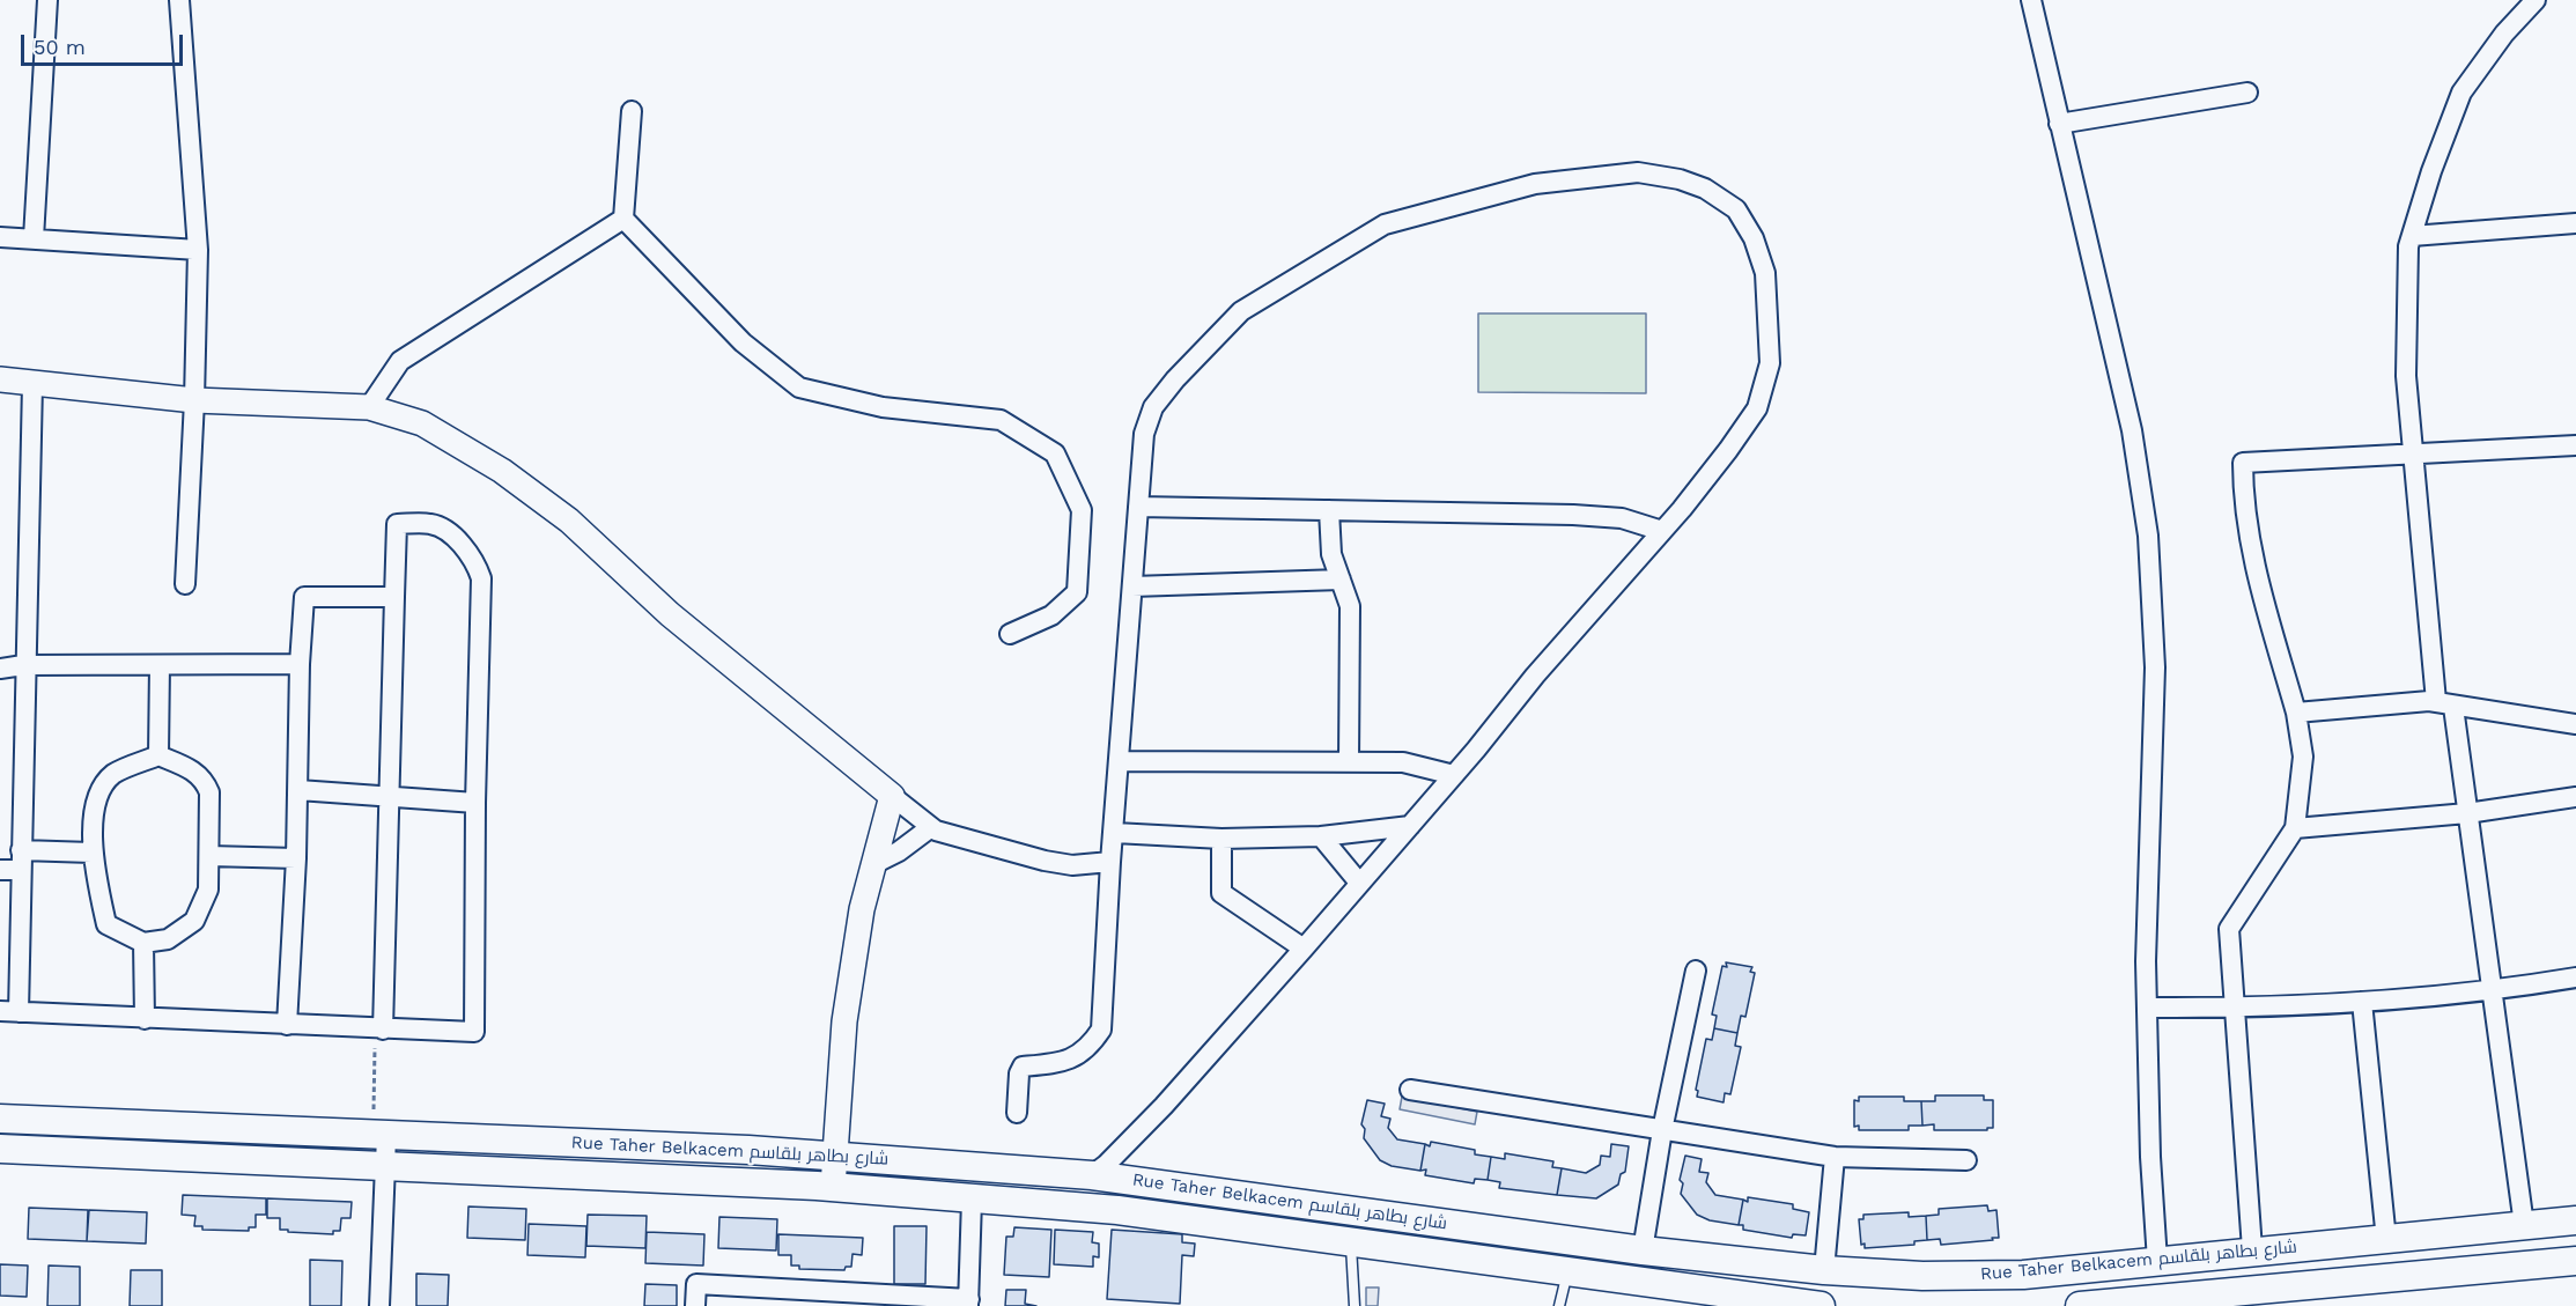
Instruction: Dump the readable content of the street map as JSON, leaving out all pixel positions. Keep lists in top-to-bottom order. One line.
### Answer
{"streets":{"main road":["Rue Taher Belkacem شارع بطاهر بلقاسم"]},"scale_bar":"50 m"}
